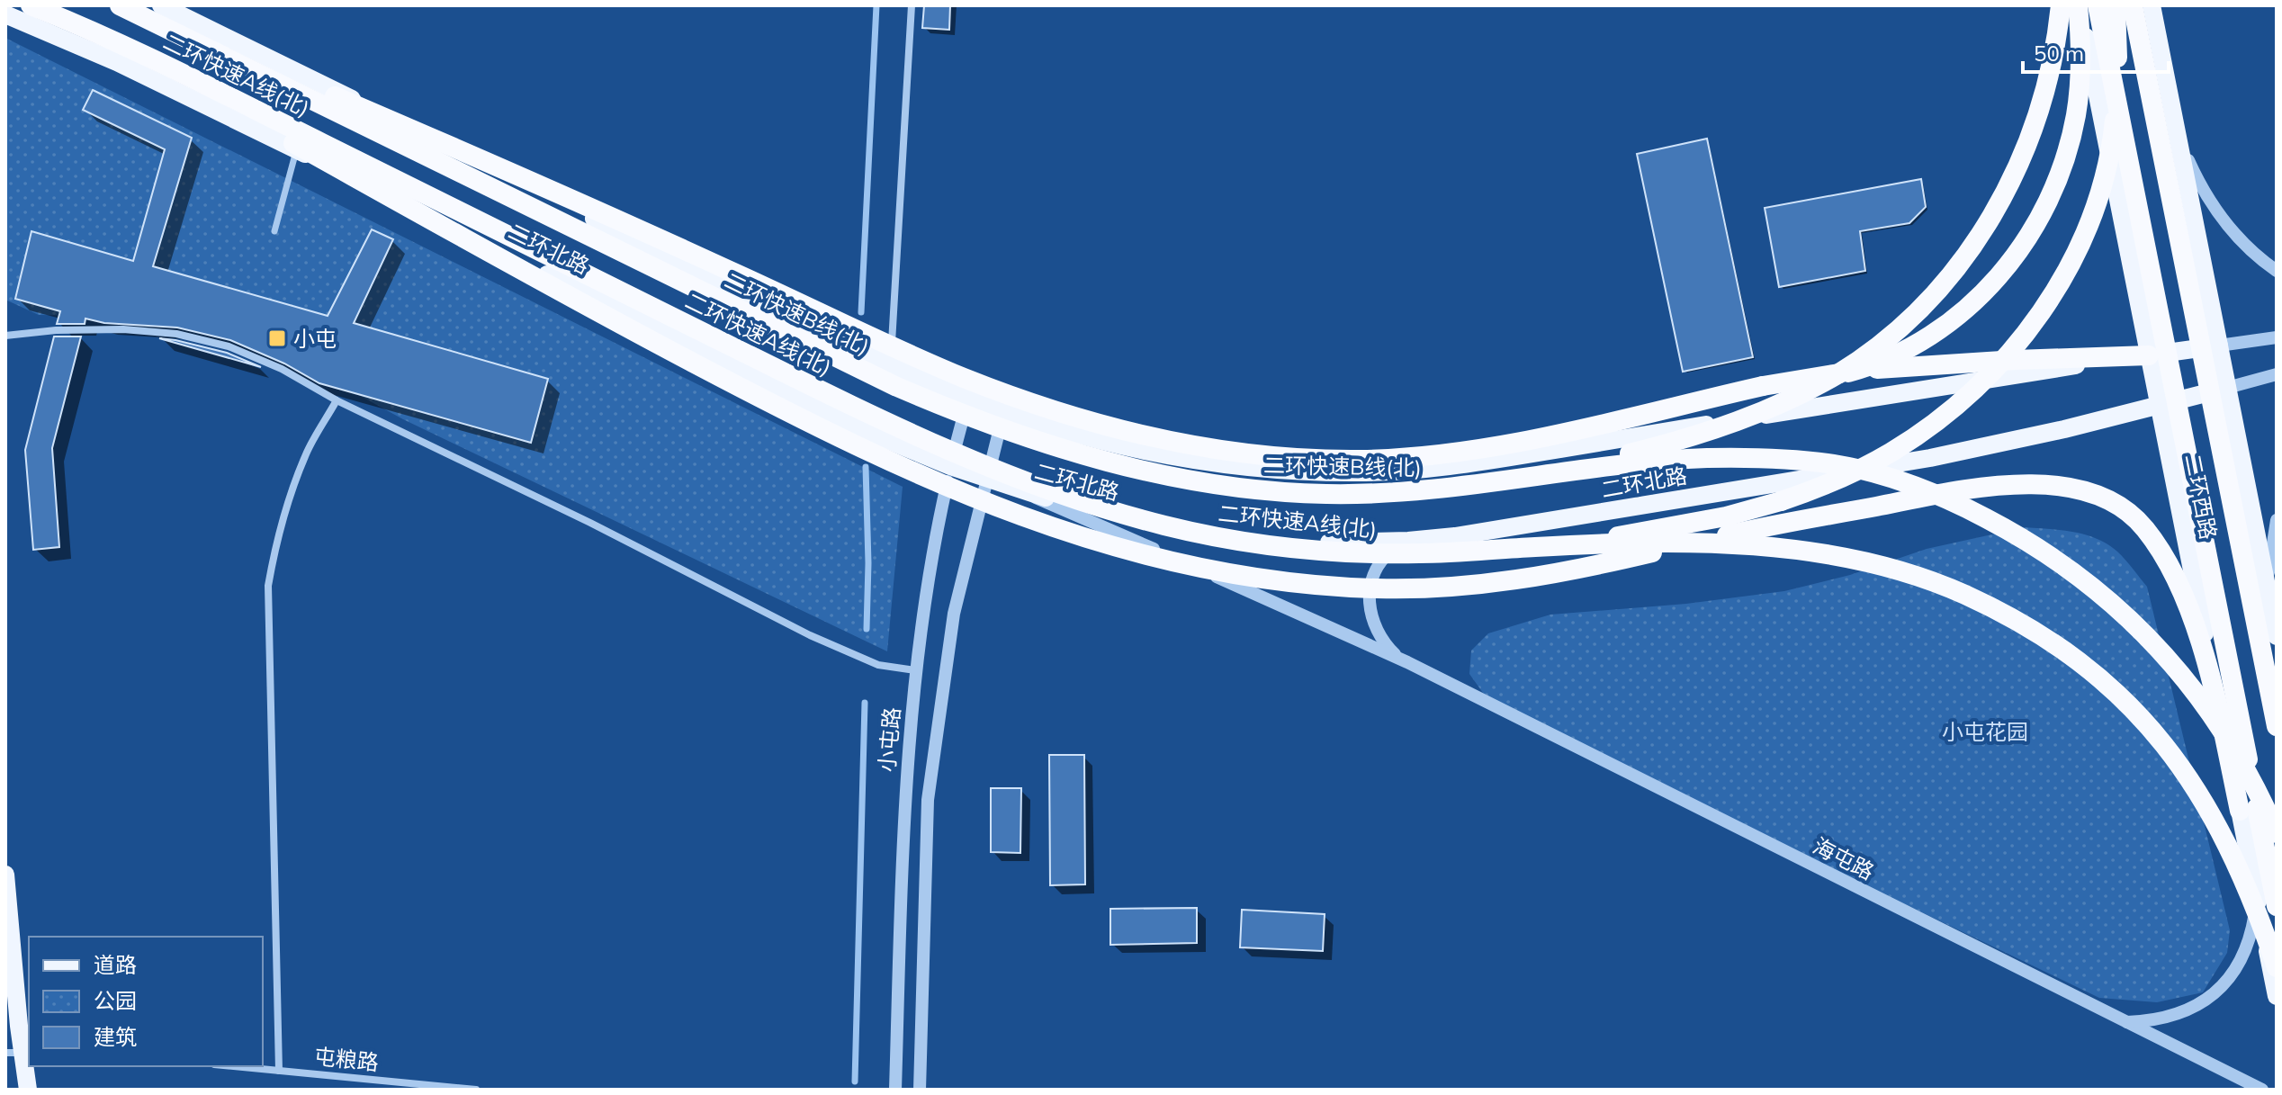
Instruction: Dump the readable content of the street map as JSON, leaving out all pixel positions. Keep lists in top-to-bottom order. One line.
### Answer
{"streets":{"highway":["二环快速A线(北)","二环快速B线(北)"],"main road":["二环北路","二环西路"],"street":["小屯路","海屯路","屯粮路"]},"crossings":[["二环北路","二环西路"],["二环北路","小屯路"]],"parks":["小屯花园"],"places":{"transit":["小屯"]},"legend":["道路","公园","建筑"],"scale_bar":"50 m"}
